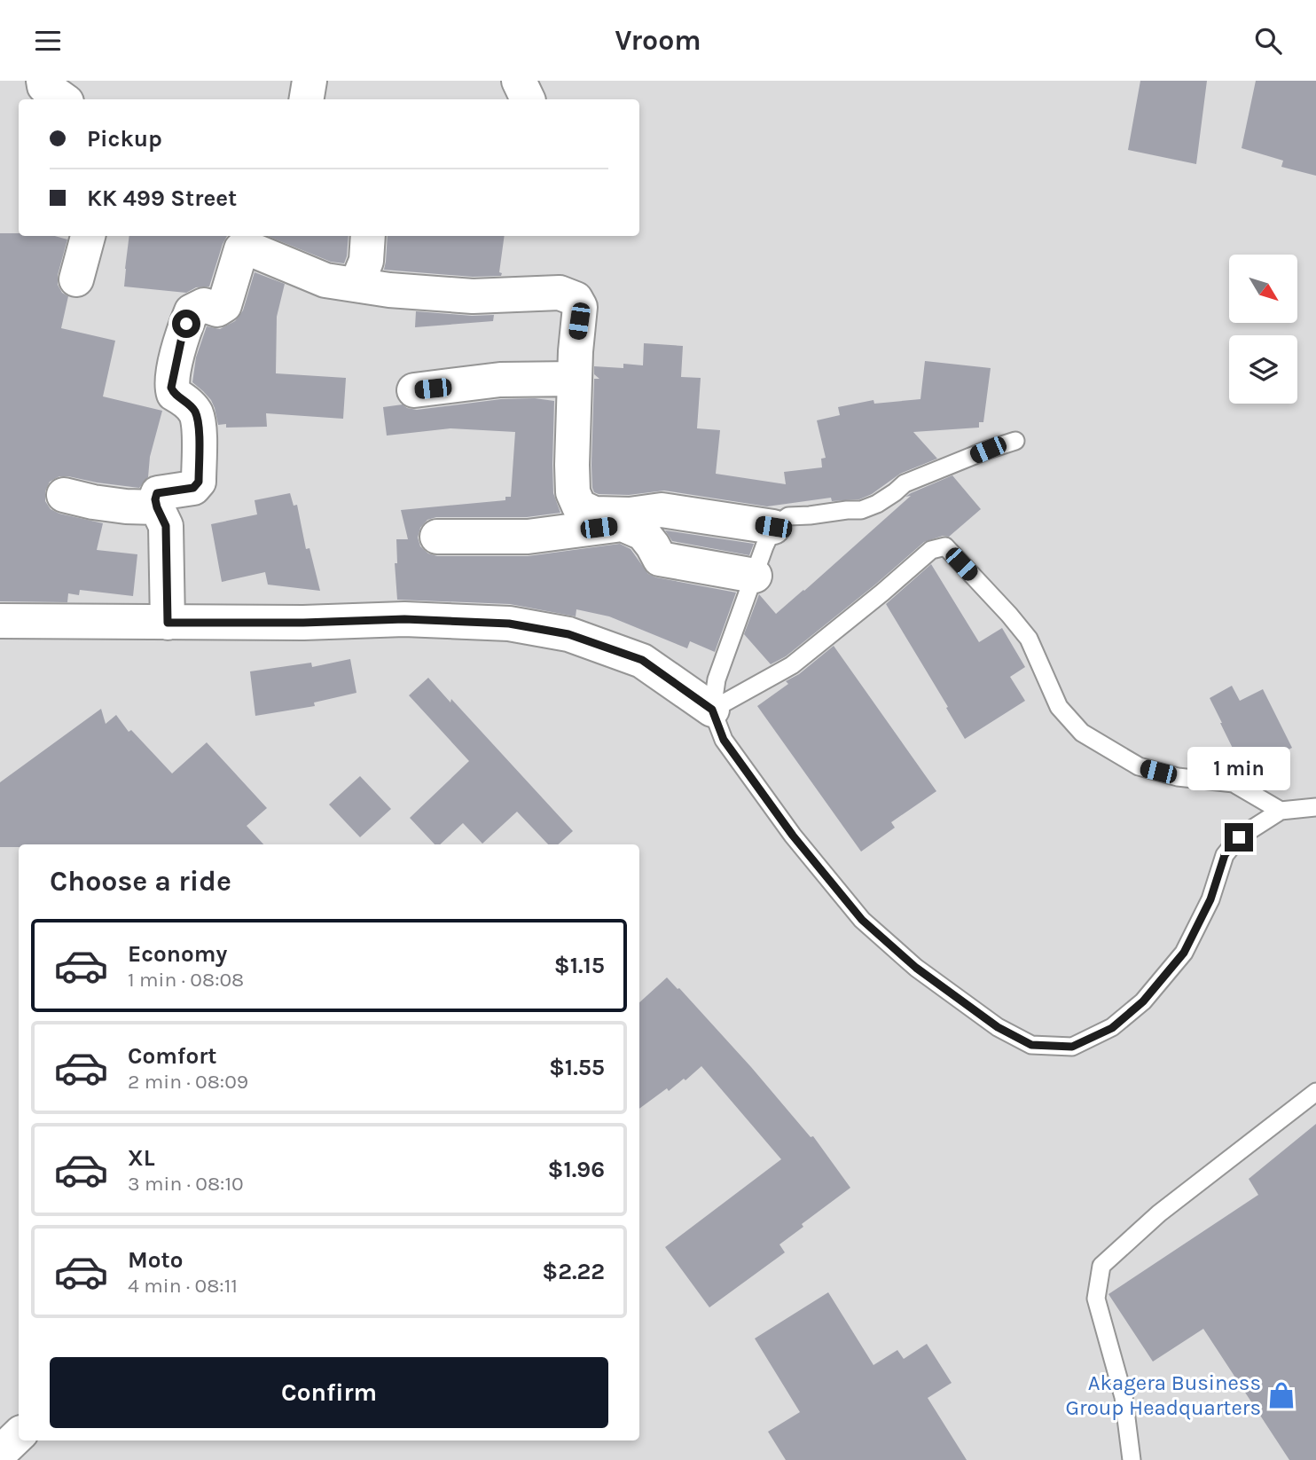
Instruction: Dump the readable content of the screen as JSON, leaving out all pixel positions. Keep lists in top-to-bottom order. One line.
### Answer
{"places":{"shop":["Akagera Business Group Headquarters"]},"north":"bottom right","page":{"header":"Vroom","banner":["Pickup","KK 499 Street"],"bubble":"1 min","heading":"Choose a ride","list":[{"name":"Economy","note":"1 min · 08:08","value":"$1.15"},{"name":"Comfort","note":"2 min · 08:09","value":"$1.55"},{"name":"XL","note":"3 min · 08:10","value":"$1.96"},{"name":"Moto","note":"4 min · 08:11","value":"$2.22"}],"buttons":"Confirm"}}
